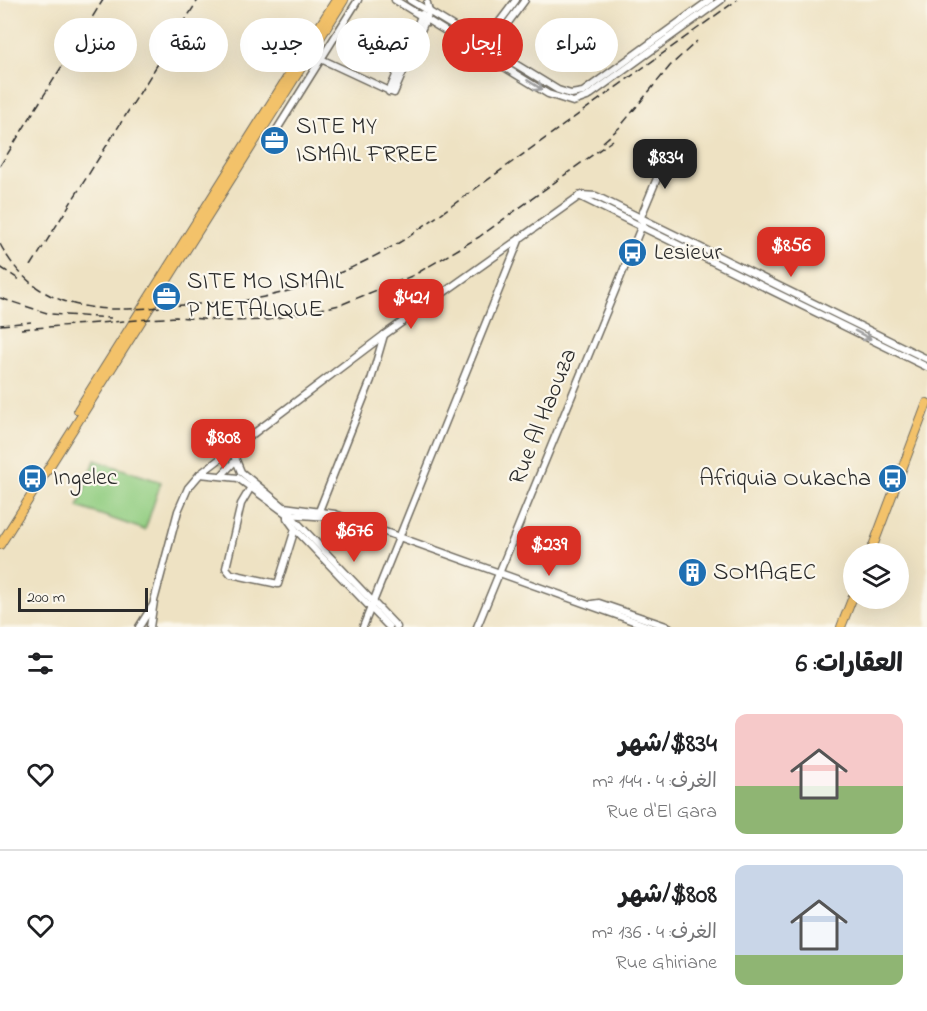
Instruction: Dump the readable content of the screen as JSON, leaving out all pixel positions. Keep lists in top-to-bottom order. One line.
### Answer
{"streets":{"street":["Rue Al Haouza"]},"places":{"office":["SITE MY ISMAIL FRREE","SITE MO ISMAIL P METALIQUE"],"bus stop":["Lesieur","Ingelec","Afriquia Oukacha"],"building":["SOMAGEC"]},"scale_bar":"200 m","page":{"chip":["شراء","إيجار","تصفية","جديد","شقة","منزل"],"price":["$834","$856","$421","$808","$676","$239"],"scale":"200 m","heading":"العقارات: 6","list":[{"name":"$834/شهر","note":"الغرف: 4 · 144 m² · Rue d'El Gara"},{"name":"$808/شهر","note":"الغرف: 4 · 136 m² · Rue Ghiriane"}]}}
